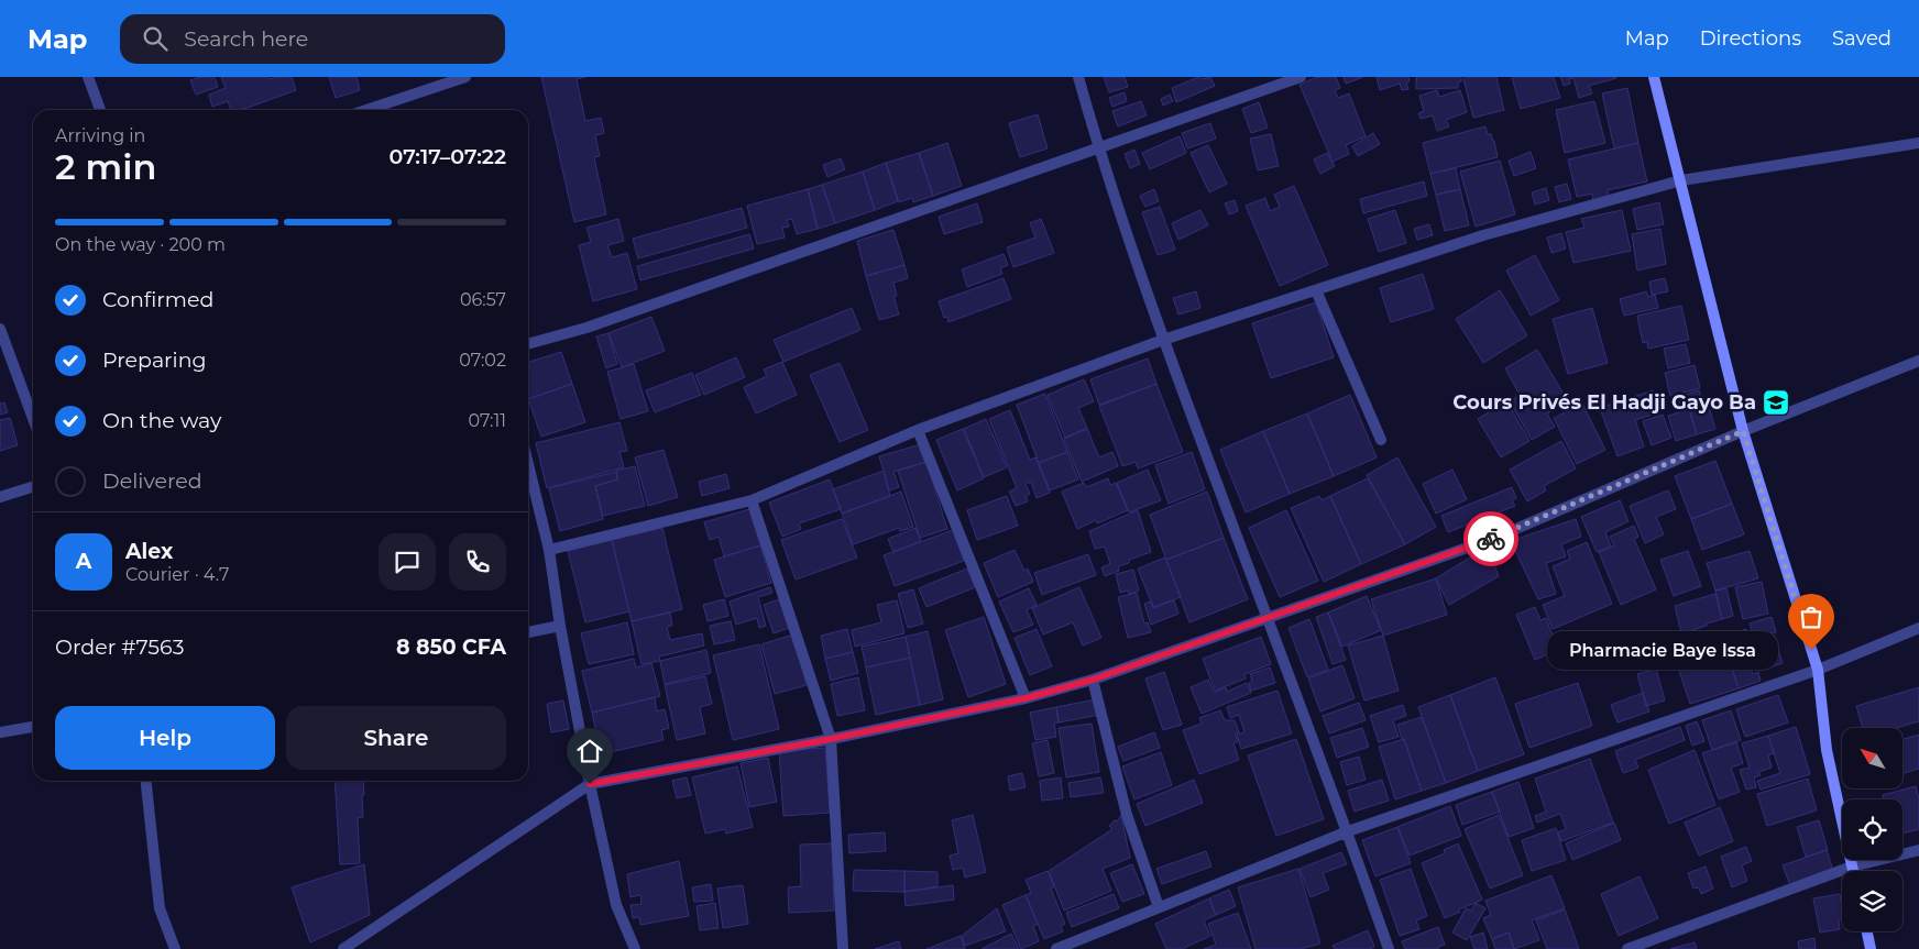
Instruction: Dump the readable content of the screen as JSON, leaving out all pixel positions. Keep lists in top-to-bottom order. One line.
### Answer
{"places":{"school or university":["Cours Privés El Hadji Gayo Ba"],"other":["Pharmacie Baye Issa"]},"north":"top left","page":{"header":"Map","search":"Search here","nav":["Map","Directions","Saved"],"heading":["2 min","Arriving in","07:17–07:22"],"panel":["Alex","Courier · 4.7","Order #7563","8 850 CFA"],"bar":"On the way · 200 m","list":[["Confirmed","06:57"],["Preparing","07:02"],["On the way","07:11"],"Delivered"],"round":"A","bubble":"Pharmacie Baye Issa","buttons":["Help","Share"]}}
